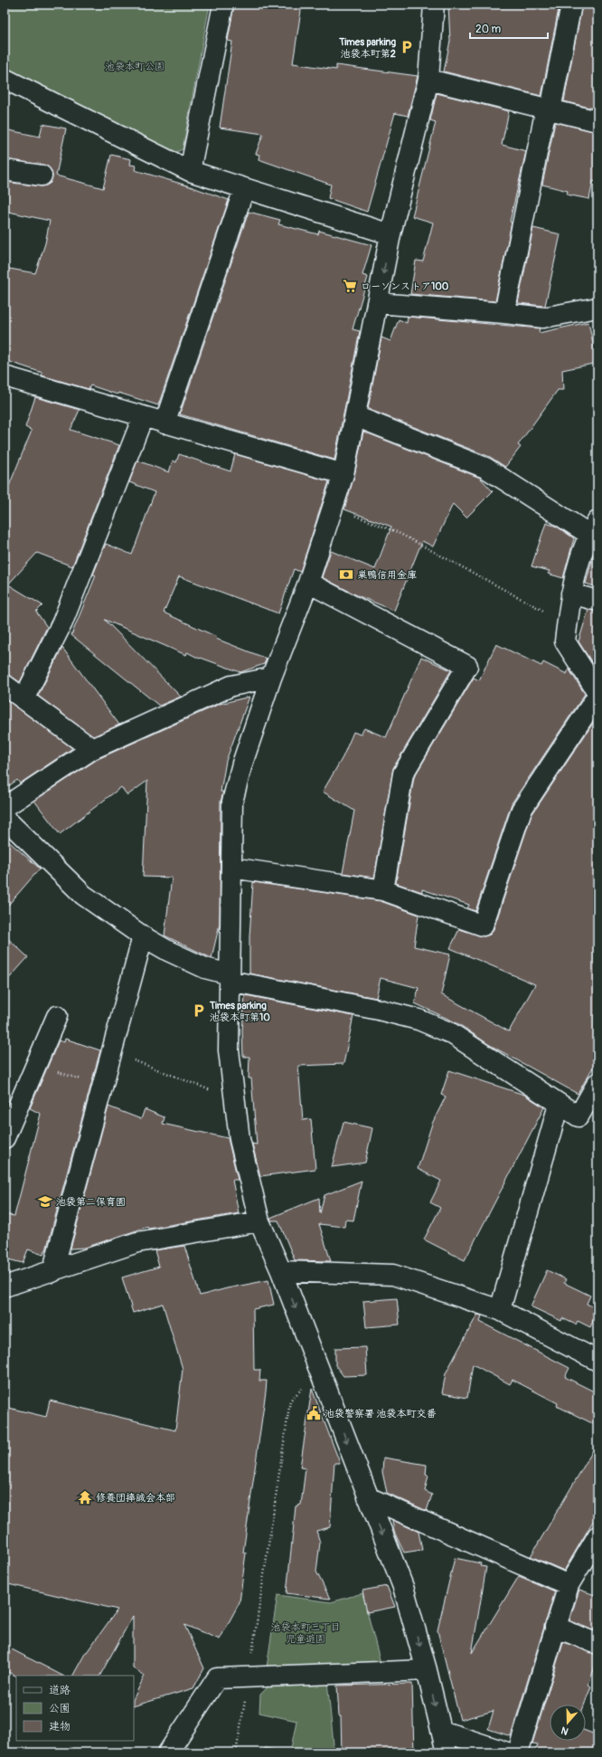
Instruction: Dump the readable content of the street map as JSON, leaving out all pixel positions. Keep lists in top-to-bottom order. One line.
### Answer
{"parks":["池袋本町公園","池袋本町三丁目 児童遊園"],"places":{"parking":["Times parking 池袋本町第2","Times parking 池袋本町第10"],"supermarket":["ローソンストア100"],"bank":["巣鴨信用金庫"],"school or university":["池袋第二保育園"],"public building":["池袋警察署 池袋本町交番"],"temple":["修養団捧誠会本部"]},"legend":["道路","公園","建物"],"scale_bar":"20 m","north":"bottom"}
